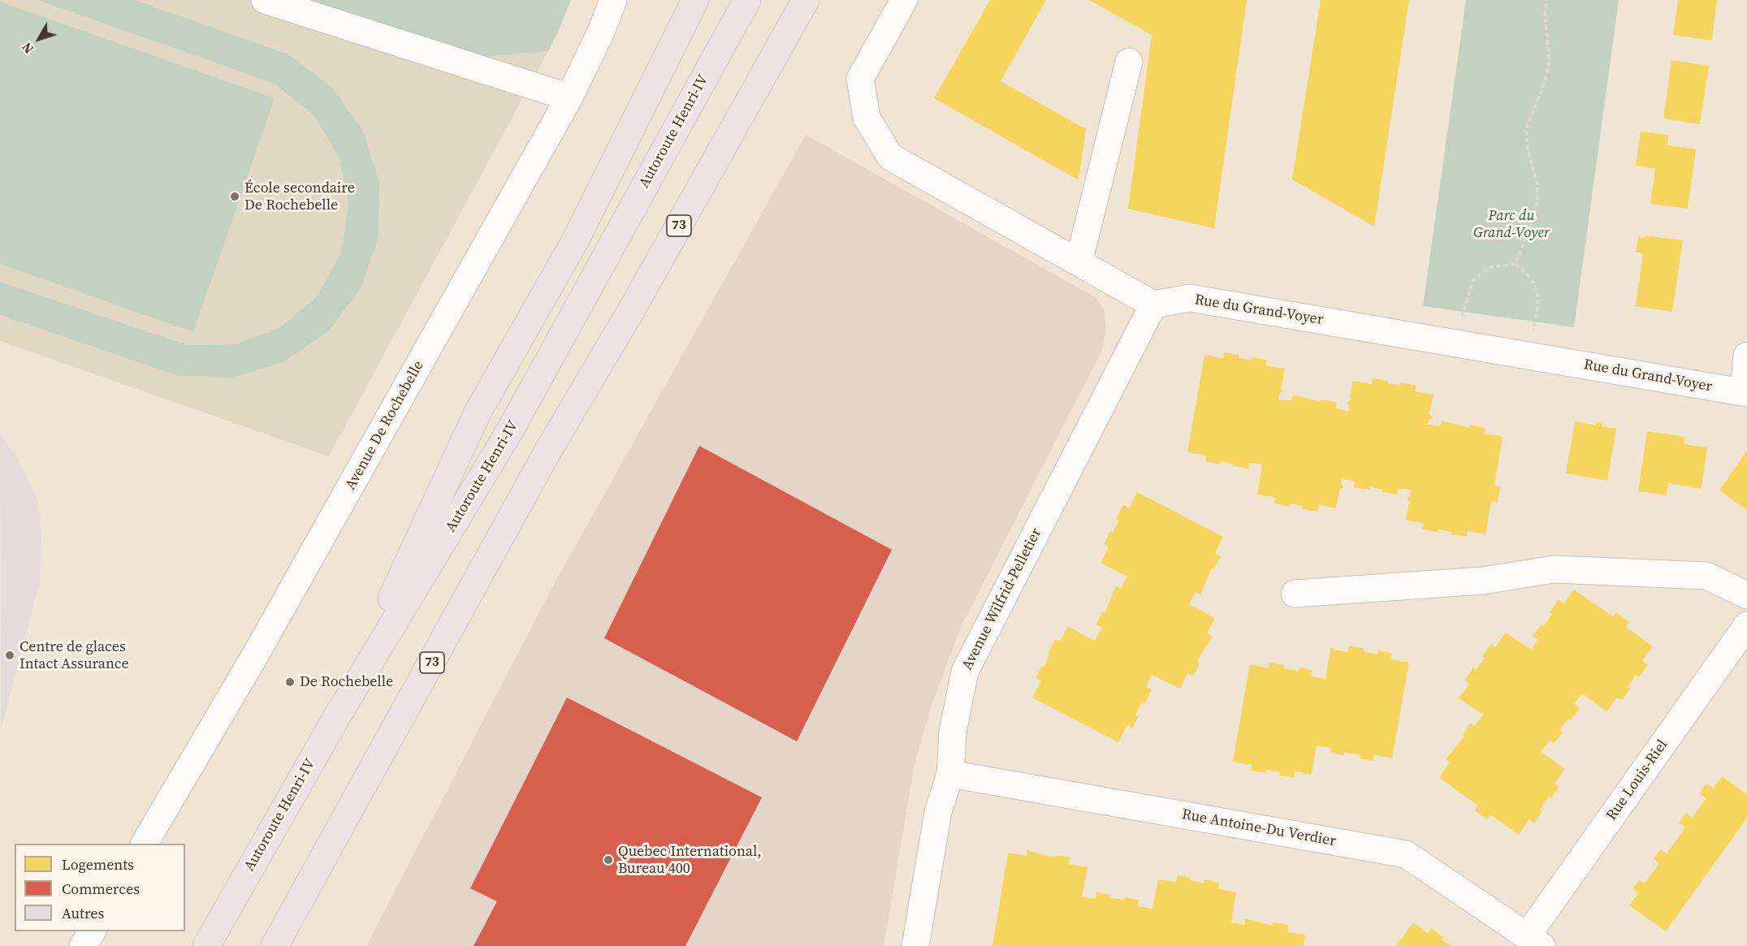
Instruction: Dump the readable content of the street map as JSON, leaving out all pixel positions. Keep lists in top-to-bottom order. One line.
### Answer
{"streets":{"highway":["Autoroute Henri-IV","73"],"street":["Rue du Grand-Voyer","Avenue De Rochebelle","Avenue Wilfrid-Pelletier","Rue Louis-Riel","Rue Antoine-Du Verdier"]},"crossings":[["Rue du Grand-Voyer","Avenue Wilfrid-Pelletier"],["Avenue Wilfrid-Pelletier","Rue Antoine-Du Verdier"],["Rue Louis-Riel","Rue Antoine-Du Verdier"]],"parks":["Parc du Grand-Voyer"],"places":["École secondaire De Rochebelle","Centre de glaces Intact Assurance","De Rochebelle","Quebec International, Bureau 400"],"legend":["Logements","Commerces","Autres"],"north":"bottom left"}
